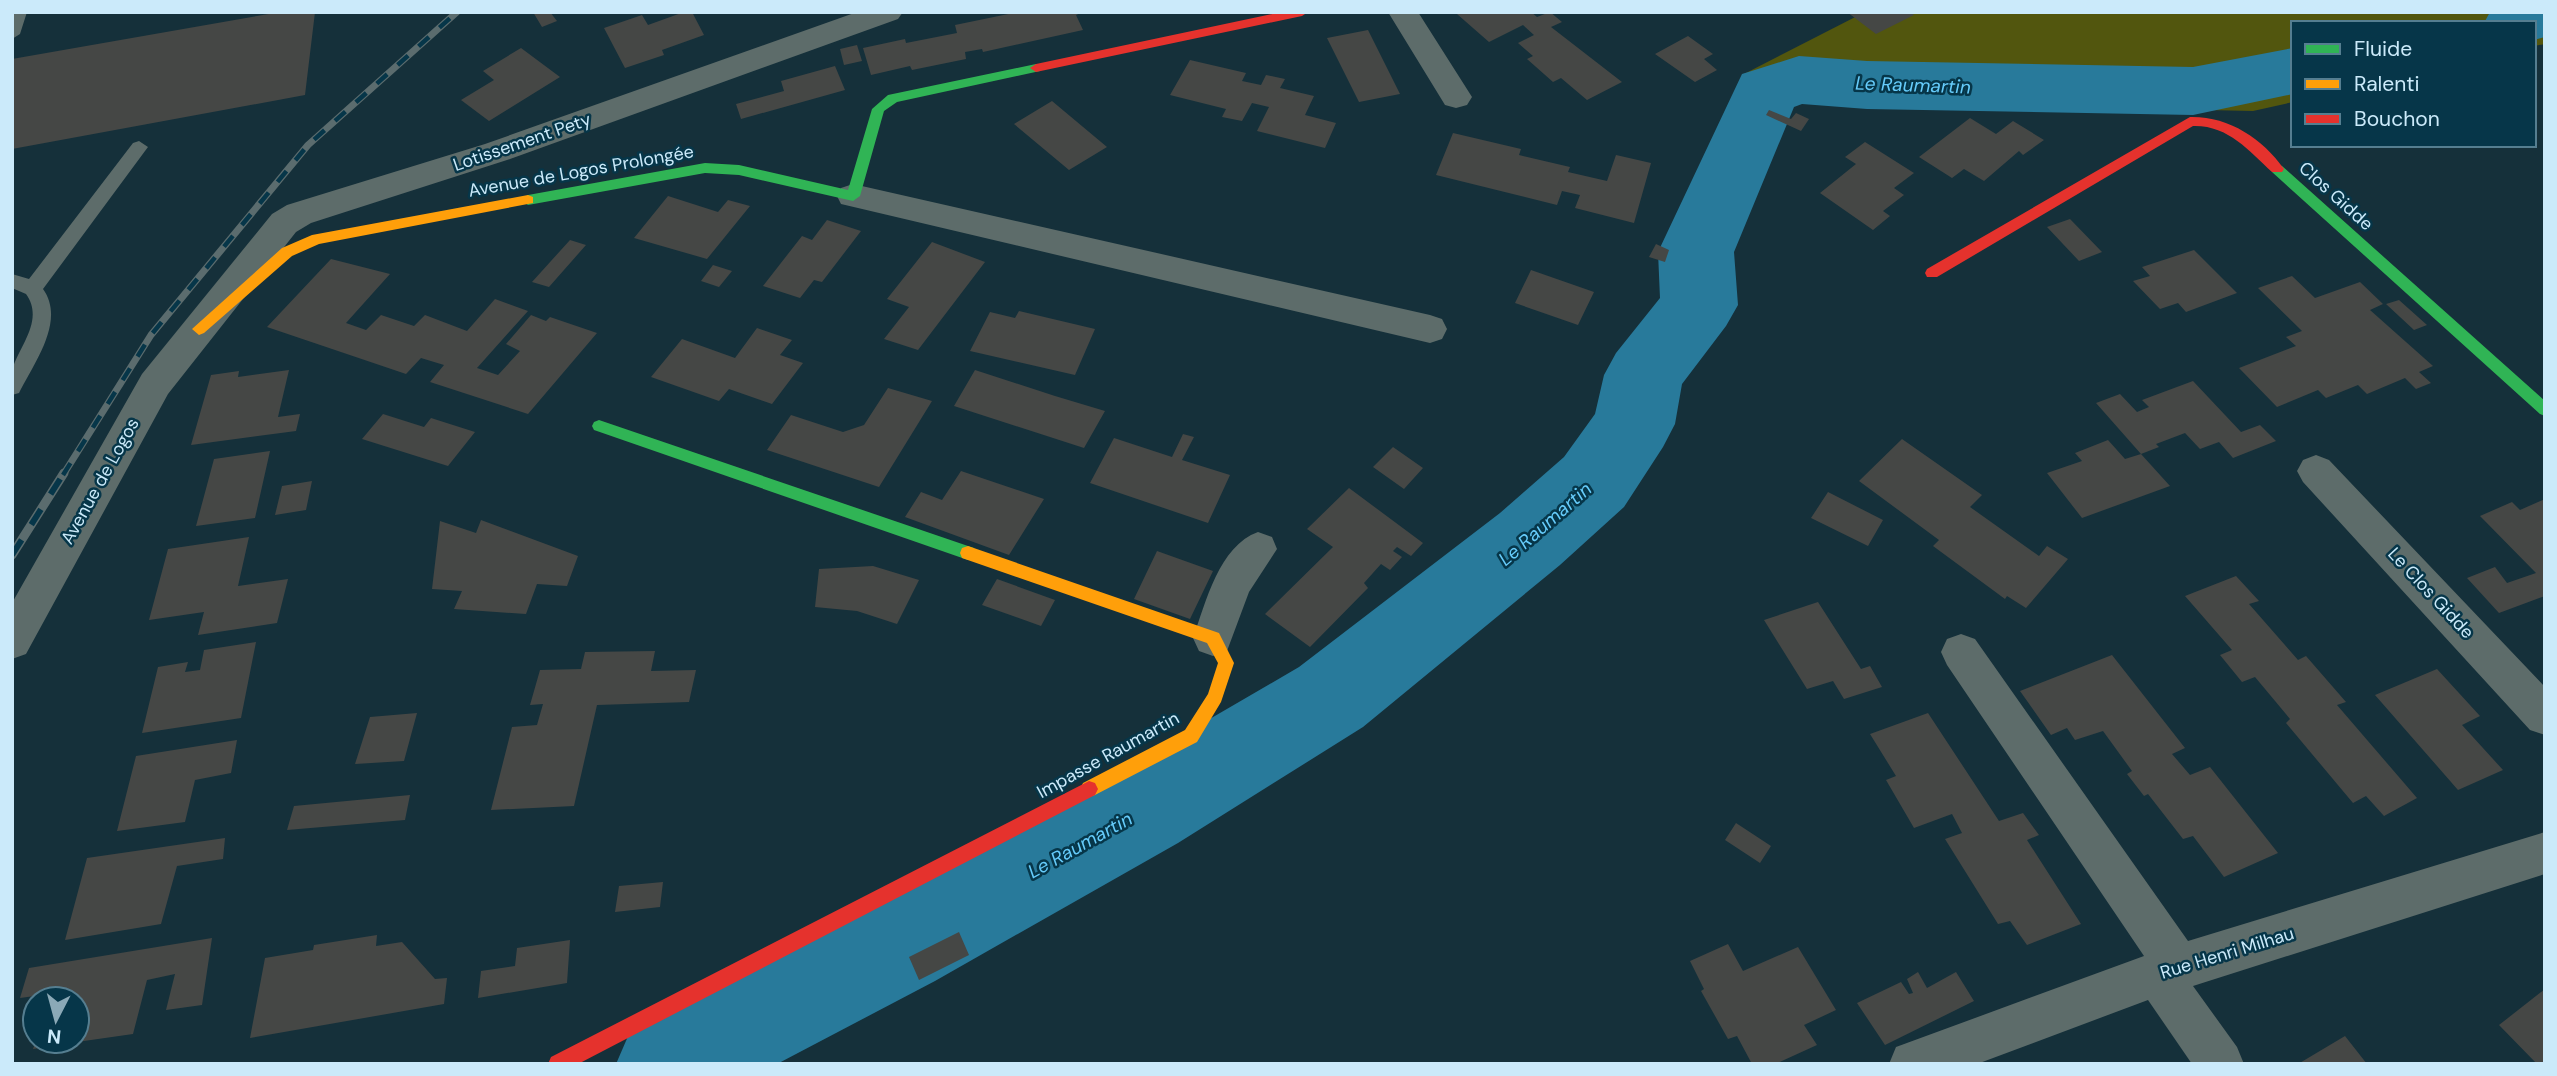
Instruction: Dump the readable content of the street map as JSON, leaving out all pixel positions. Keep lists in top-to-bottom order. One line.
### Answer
{"streets":{"street":["Lotissement Pety","Avenue de Logos Prolongée","Clos Gidde","Avenue de Logos","Le Clos Gidde","Impasse Raumartin","Rue Henri Milhau"]},"crossings":[["Lotissement Pety","Avenue de Logos Prolongée"],["Lotissement Pety","Avenue de Logos"],["Avenue de Logos Prolongée","Avenue de Logos"]],"water":["Le Raumartin"],"legend":["Fluide","Ralenti","Bouchon"],"north":"bottom"}
